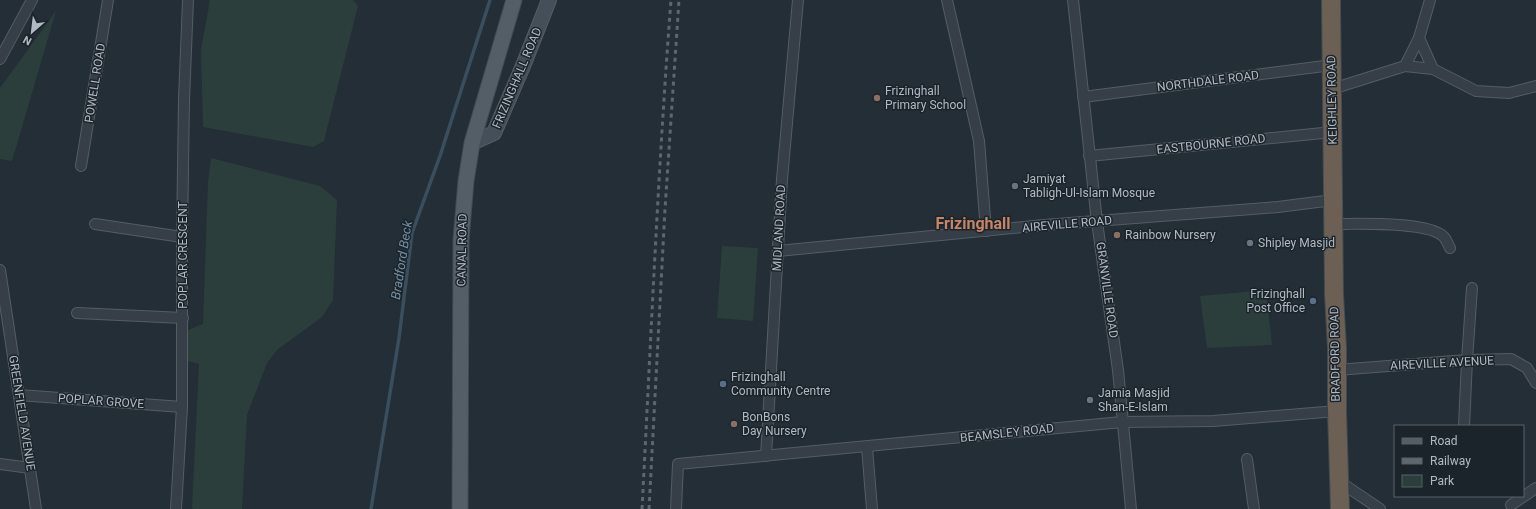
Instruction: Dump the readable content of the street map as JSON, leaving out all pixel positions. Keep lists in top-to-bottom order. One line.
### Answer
{"streets":{"highway":["KEIGHLEY ROAD","BRADFORD ROAD"],"main road":["CANAL ROAD"],"street":["FRIZINGHALL ROAD","NORTHDALE ROAD","POWELL ROAD","EASTBOURNE ROAD","AIREVILLE ROAD","MIDLAND ROAD","POPLAR CRESCENT","GRANVILLE ROAD","AIREVILLE AVENUE","POPLAR GROVE","GREENFIELD AVENUE","BEAMSLEY ROAD"]},"crossings":[["FRIZINGHALL ROAD","CANAL ROAD"],["NORTHDALE ROAD","KEIGHLEY ROAD"],["NORTHDALE ROAD","GRANVILLE ROAD"],["KEIGHLEY ROAD","EASTBOURNE ROAD"],["KEIGHLEY ROAD","AIREVILLE ROAD"],["KEIGHLEY ROAD","BRADFORD ROAD"],["EASTBOURNE ROAD","GRANVILLE ROAD"],["AIREVILLE ROAD","MIDLAND ROAD"],["AIREVILLE ROAD","GRANVILLE ROAD"],["AIREVILLE ROAD","BRADFORD ROAD"],["MIDLAND ROAD","BEAMSLEY ROAD"],["POPLAR CRESCENT","POPLAR GROVE"],["GRANVILLE ROAD","BEAMSLEY ROAD"],["BRADFORD ROAD","AIREVILLE AVENUE"],["BRADFORD ROAD","BEAMSLEY ROAD"],["POPLAR GROVE","GREENFIELD AVENUE"]],"districts":["Frizinghall"],"water":["Bradford Beck"],"places":["Frizinghall Primary School","Jamiyat Tabligh-Ul-Islam Mosque","Rainbow Nursery","Shipley Masjid","Frizinghall Post Office","Frizinghall Community Centre","Jamia Masjid Shan-E-Islam","BonBons Day Nursery"],"legend":["Road","Railway","Park"],"north":"bottom left"}
